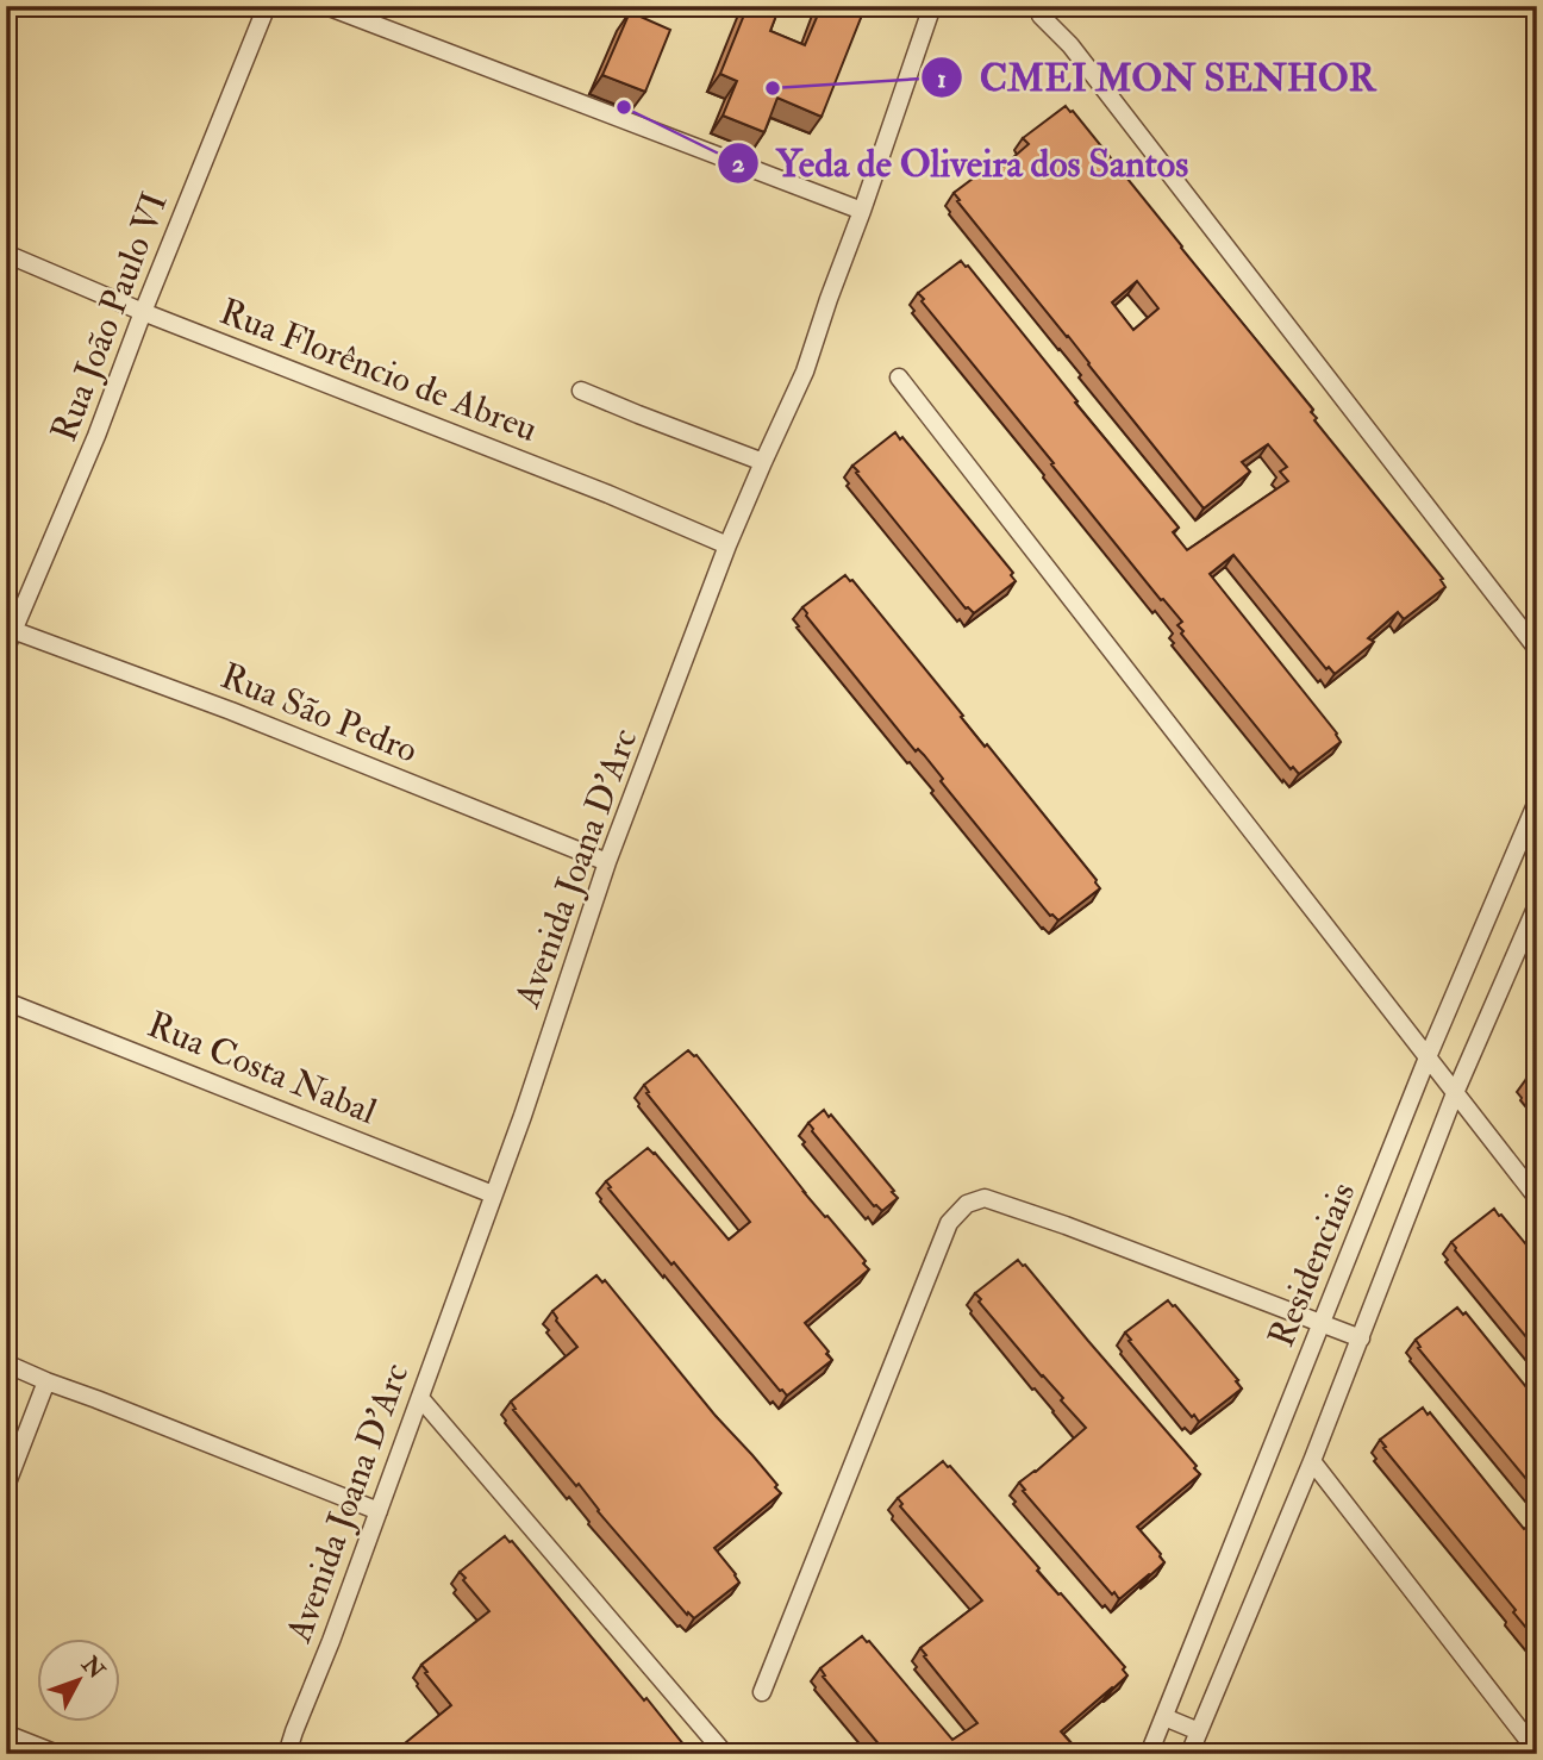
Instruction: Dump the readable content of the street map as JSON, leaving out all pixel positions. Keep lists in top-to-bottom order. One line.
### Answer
{"streets":{"street":["Rua João Paulo VI","Rua Florêncio de Abreu","Rua São Pedro","Avenida Joana D'Arc","Rua Costa Nabal","Residenciais"]},"crossings":[["Rua João Paulo VI","Rua Florêncio de Abreu"],["Rua João Paulo VI","Rua São Pedro"],["Rua Florêncio de Abreu","Avenida Joana D'Arc"],["Rua São Pedro","Avenida Joana D'Arc"],["Avenida Joana D'Arc","Rua Costa Nabal"]],"places":["CMEI MON SENHOR","Yeda de Oliveira dos Santos"],"north":"top right"}
